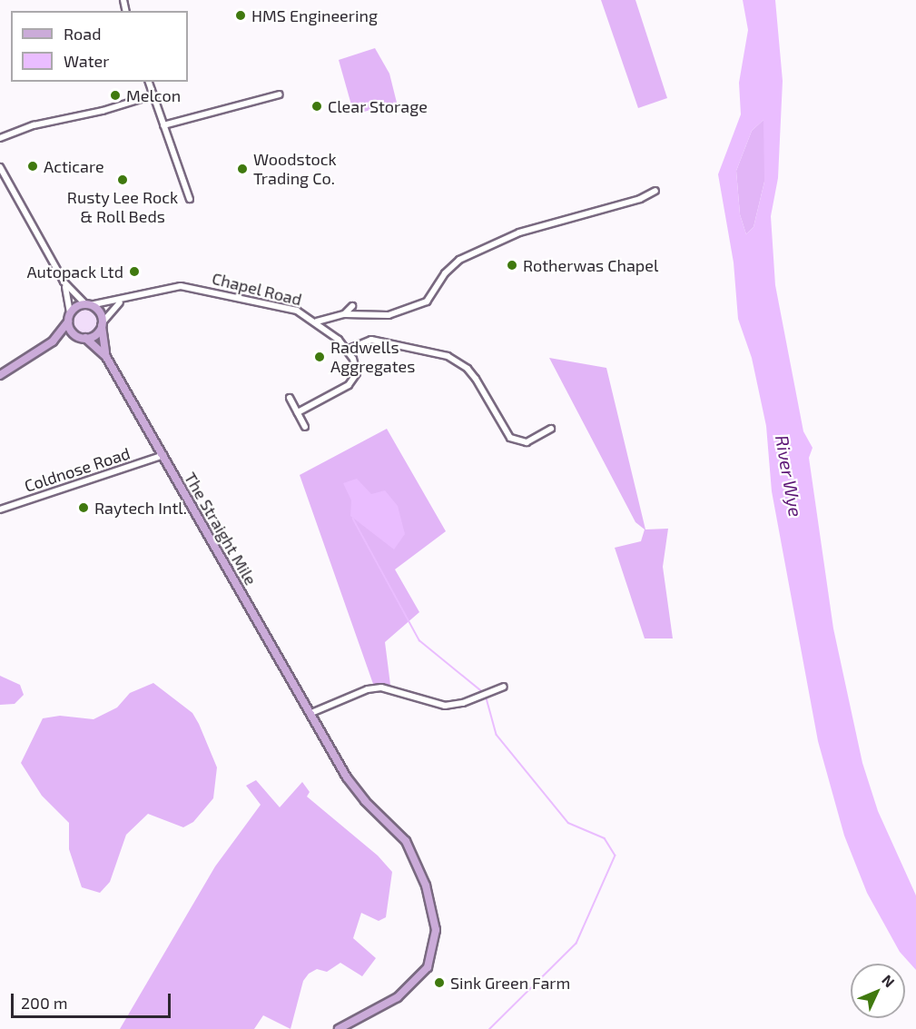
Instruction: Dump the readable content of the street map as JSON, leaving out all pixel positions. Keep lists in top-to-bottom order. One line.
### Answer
{"streets":{"main road":["The Straight Mile"],"street":["Chapel Road","Coldnose Road"]},"crossings":[["Chapel Road","The Straight Mile"],["Coldnose Road","The Straight Mile"]],"water":["River Wye"],"places":["HMS Engineering","Melcon","Clear Storage","Acticare","Woodstock Trading Co.","Rusty Lee Rock & Roll Beds","Rotherwas Chapel","Autopack Ltd","Radwells Aggregates","Raytech Intl.","Sink Green Farm"],"legend":["Road","Water"],"scale_bar":"200 m","north":"top right"}
